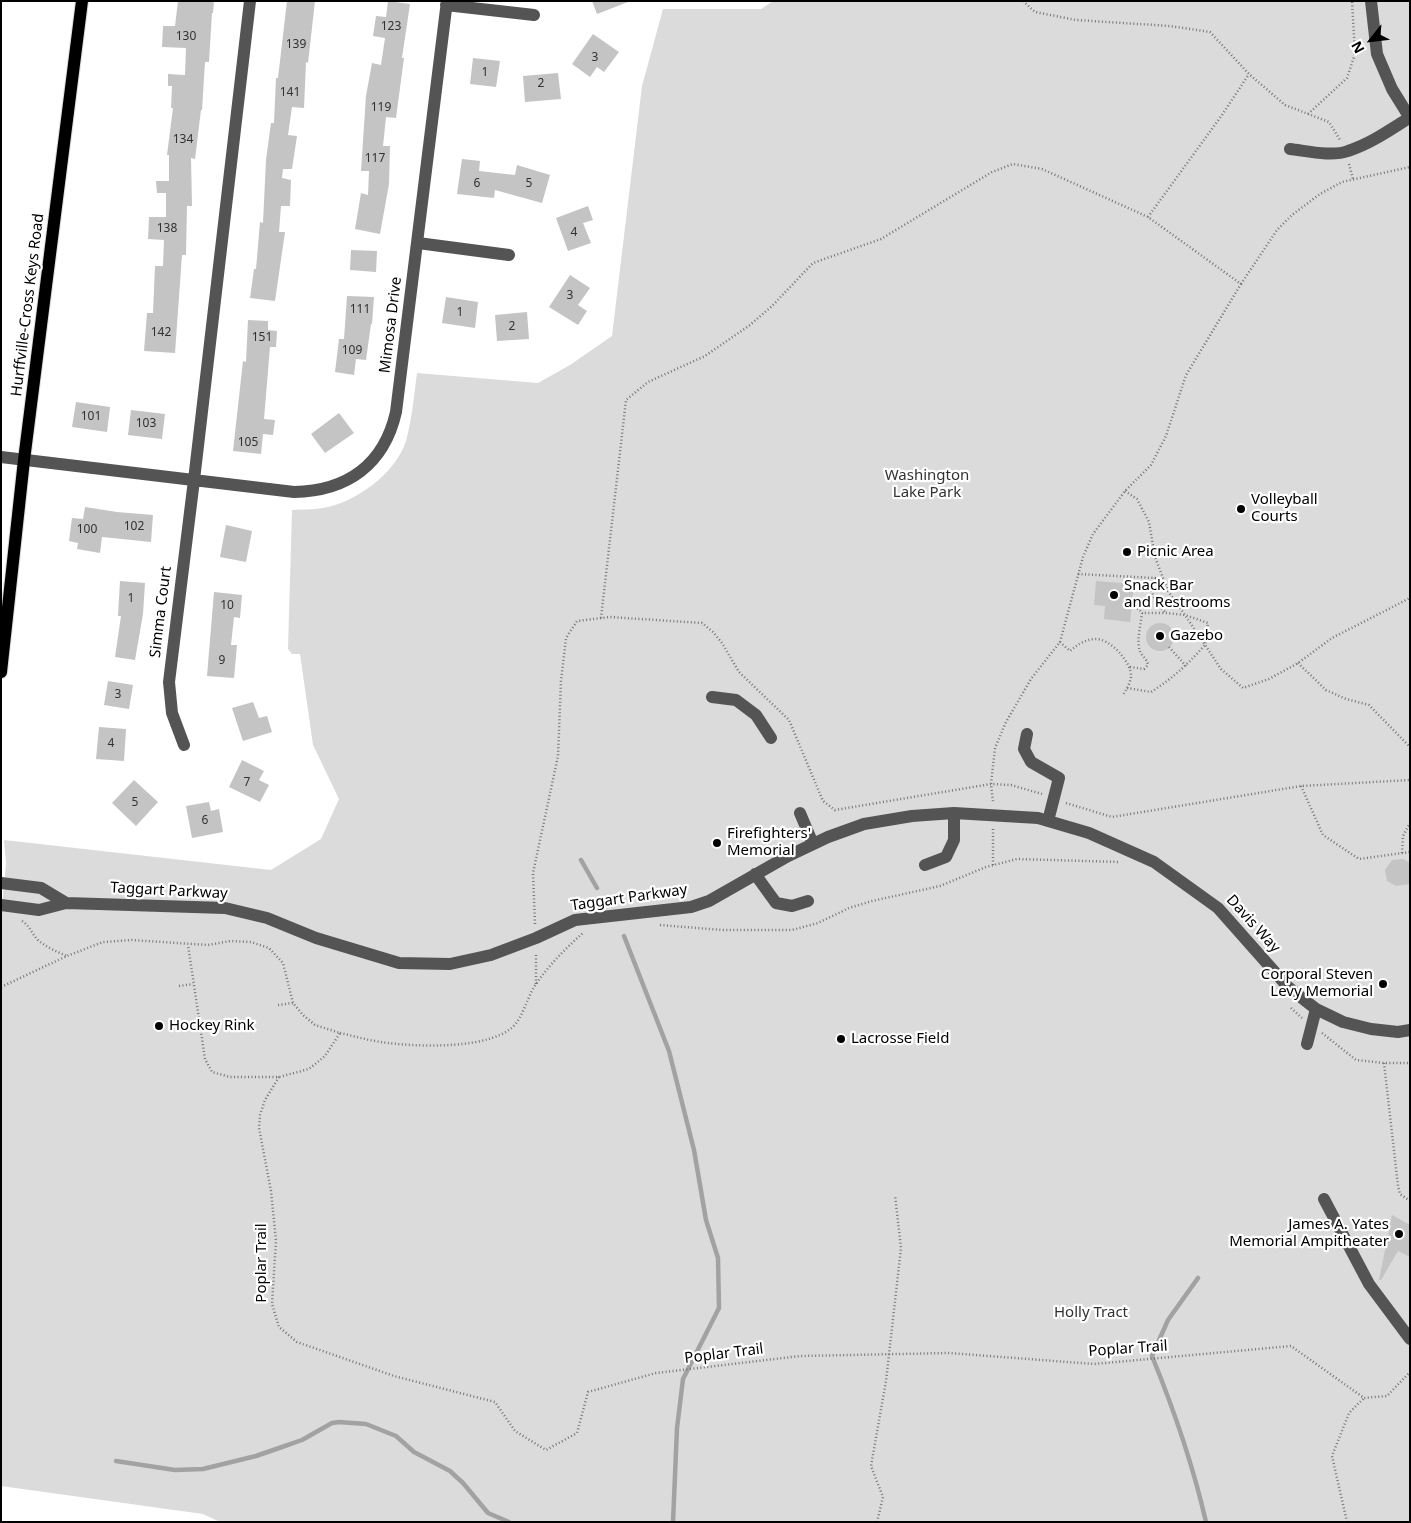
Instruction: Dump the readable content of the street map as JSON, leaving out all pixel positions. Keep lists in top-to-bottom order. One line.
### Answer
{"streets":{"main road":["Hurffville-Cross Keys Road"],"street":["Mimosa Drive","Simma Court","Taggart Parkway","Davis Way"],"path":["Poplar Trail"]},"crossings":[["Hurffville-Cross Keys Road","Mimosa Drive"],["Mimosa Drive","Simma Court"],["Taggart Parkway","Davis Way"]],"parks":["Washington Lake Park","Holly Tract"],"places":["Volleyball Courts","Picnic Area","Snack Bar and Restrooms","Gazebo","Firefighters' Memorial","Corporal Steven Levy Memorial","Hockey Rink","Lacrosse Field","James A. Yates Memorial Ampitheater"],"house_numbers":["123","130","139","3","1","2","141","119","134","117","6","5","138","4","3","111","1","2","142","151","109","101","103","105","102","100","1","10","9","3","4","7","5","6"],"north":"bottom left"}
